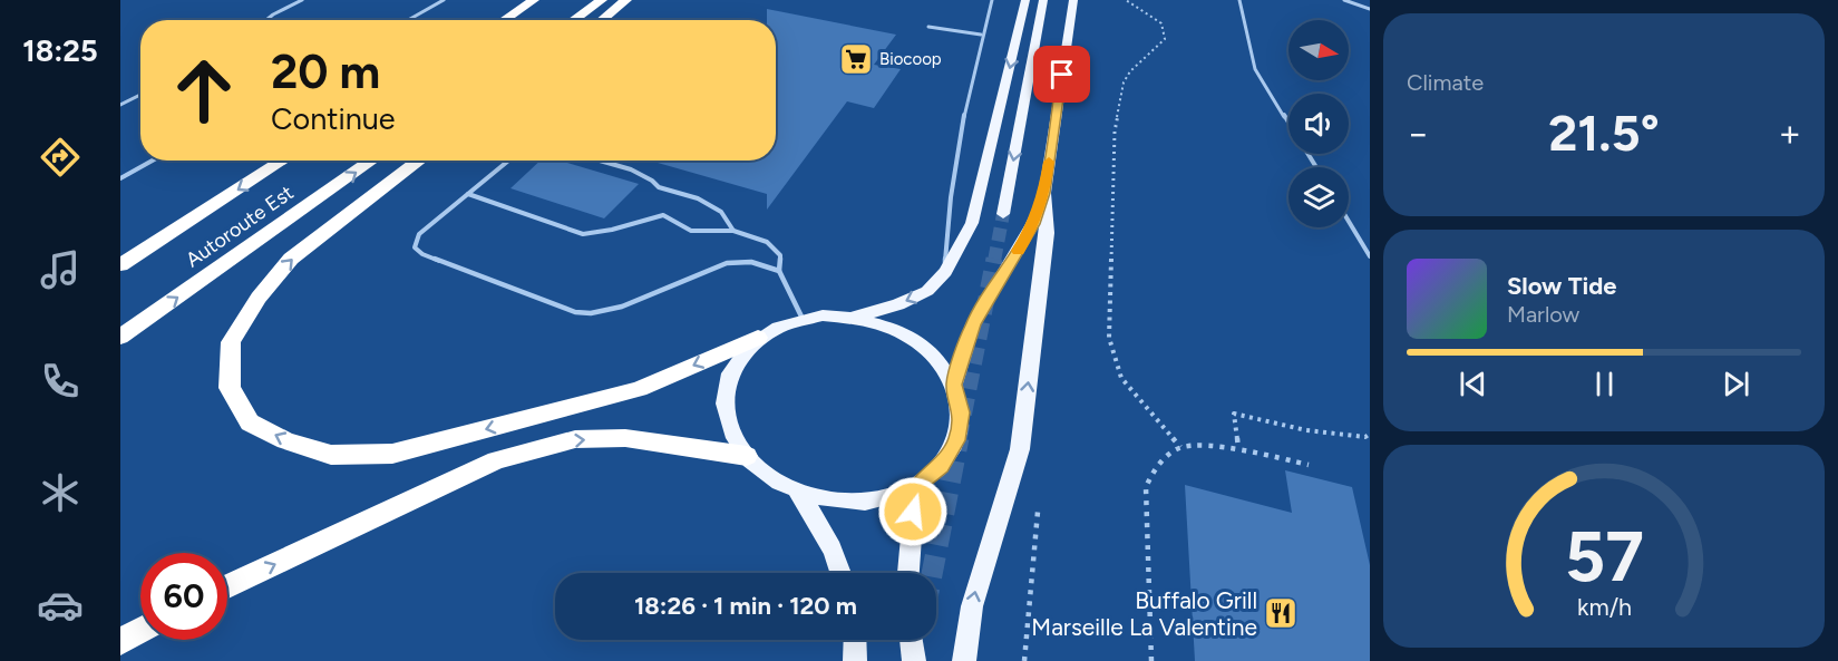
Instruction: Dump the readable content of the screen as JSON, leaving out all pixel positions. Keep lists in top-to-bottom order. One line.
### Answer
{"streets":{"highway":["Autoroute Est"]},"places":{"supermarket":["Biocoop"],"restaurant":["Buffalo Grill Marseille La Valentine"]},"north":"right","page":{"tabs":"18:25","tile":"Climate","turn":["20 m","Continue"],"heat":["−","21.5°","+"],"song":["Slow Tide","Marlow"],"limit":"60","trip":"18:26 · 1 min · 120 m","gauge":["57","km/h"]}}
